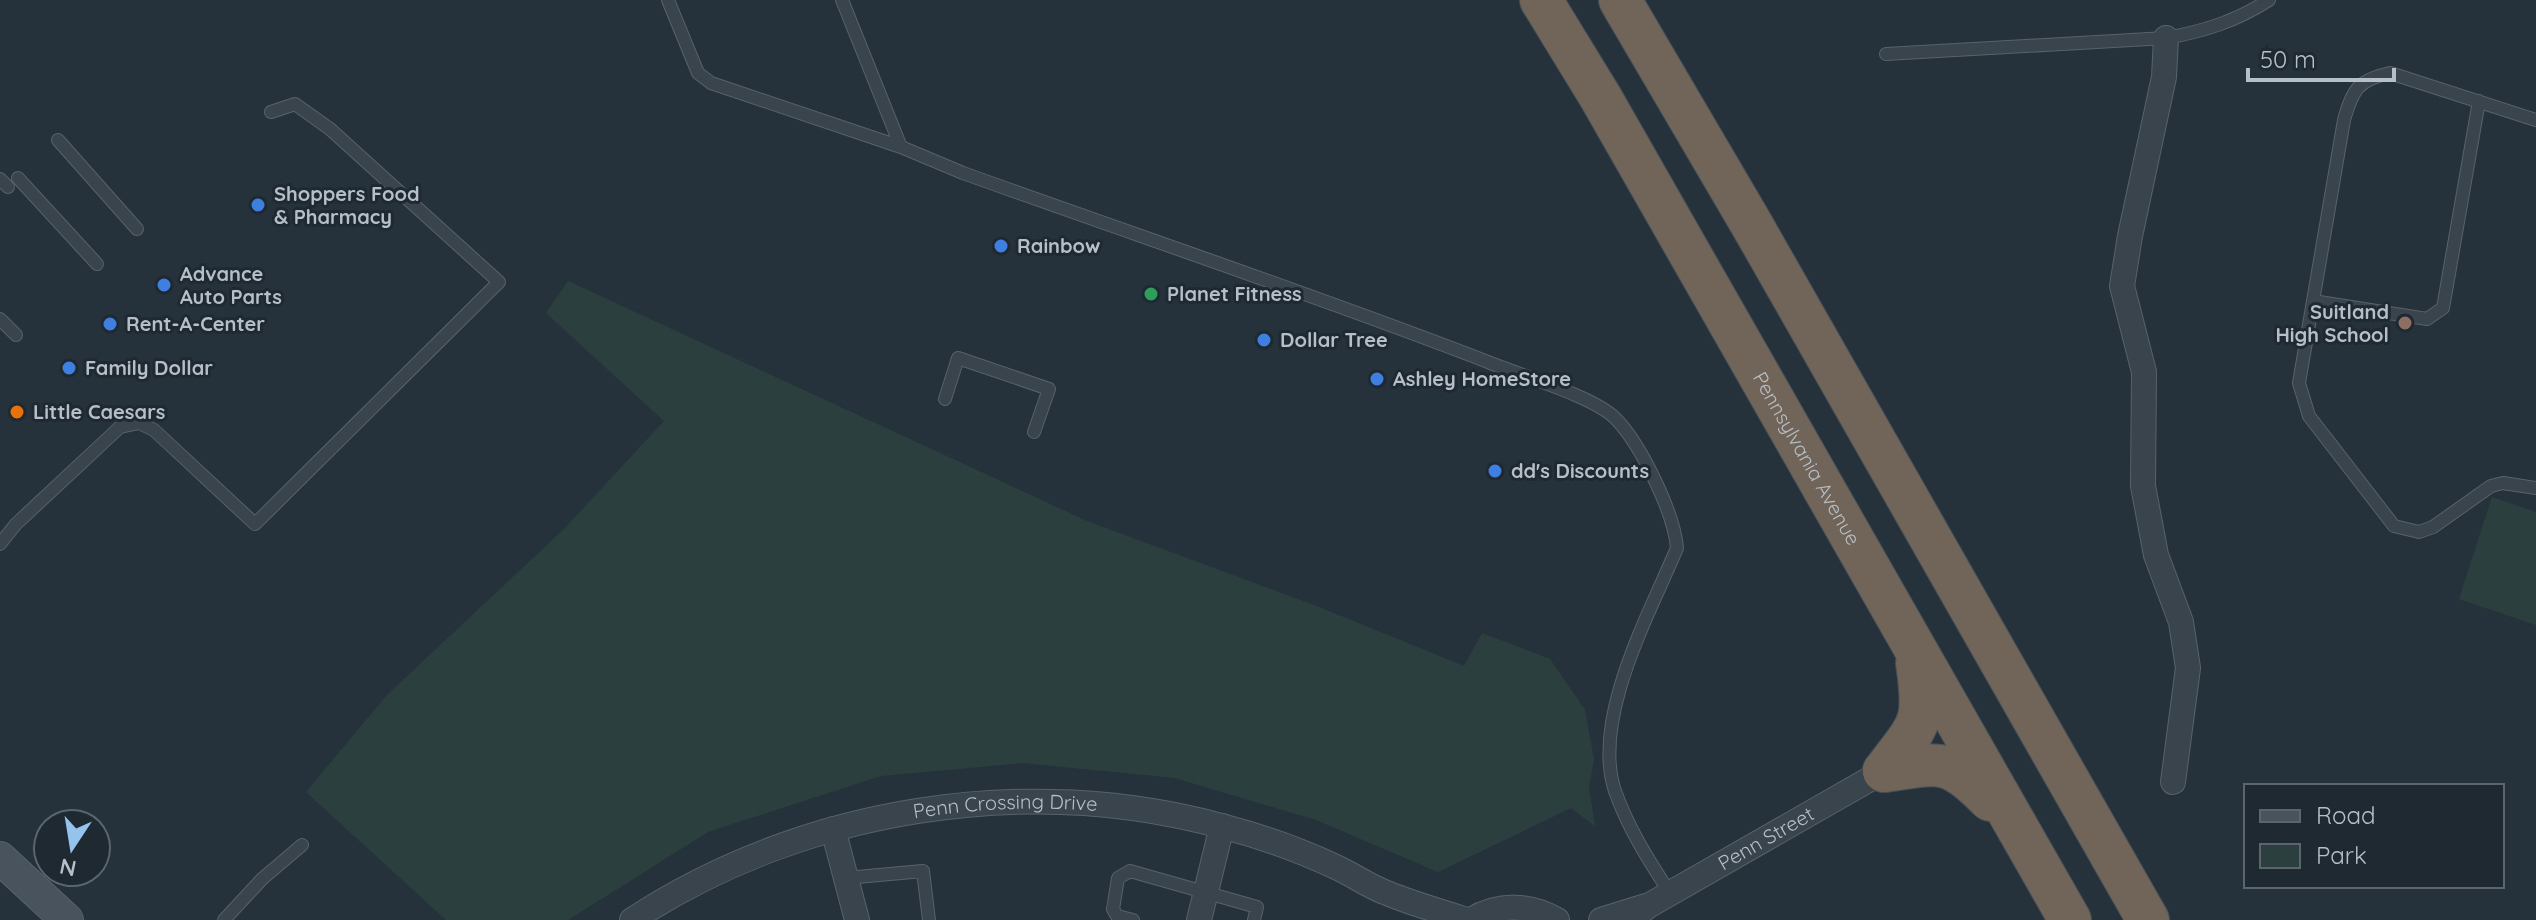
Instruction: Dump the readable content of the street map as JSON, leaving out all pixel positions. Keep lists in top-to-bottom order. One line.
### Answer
{"streets":{"highway":["Pennsylvania Avenue"],"street":["Penn Crossing Drive","Penn Street"]},"places":["Shoppers Food & Pharmacy","Rainbow","Advance Auto Parts","Planet Fitness","Suitland High School","Rent-A-Center","Dollar Tree","Family Dollar","Ashley HomeStore","Little Caesars","dd's Discounts"],"legend":["Road","Park"],"scale_bar":"50 m","north":"bottom"}
